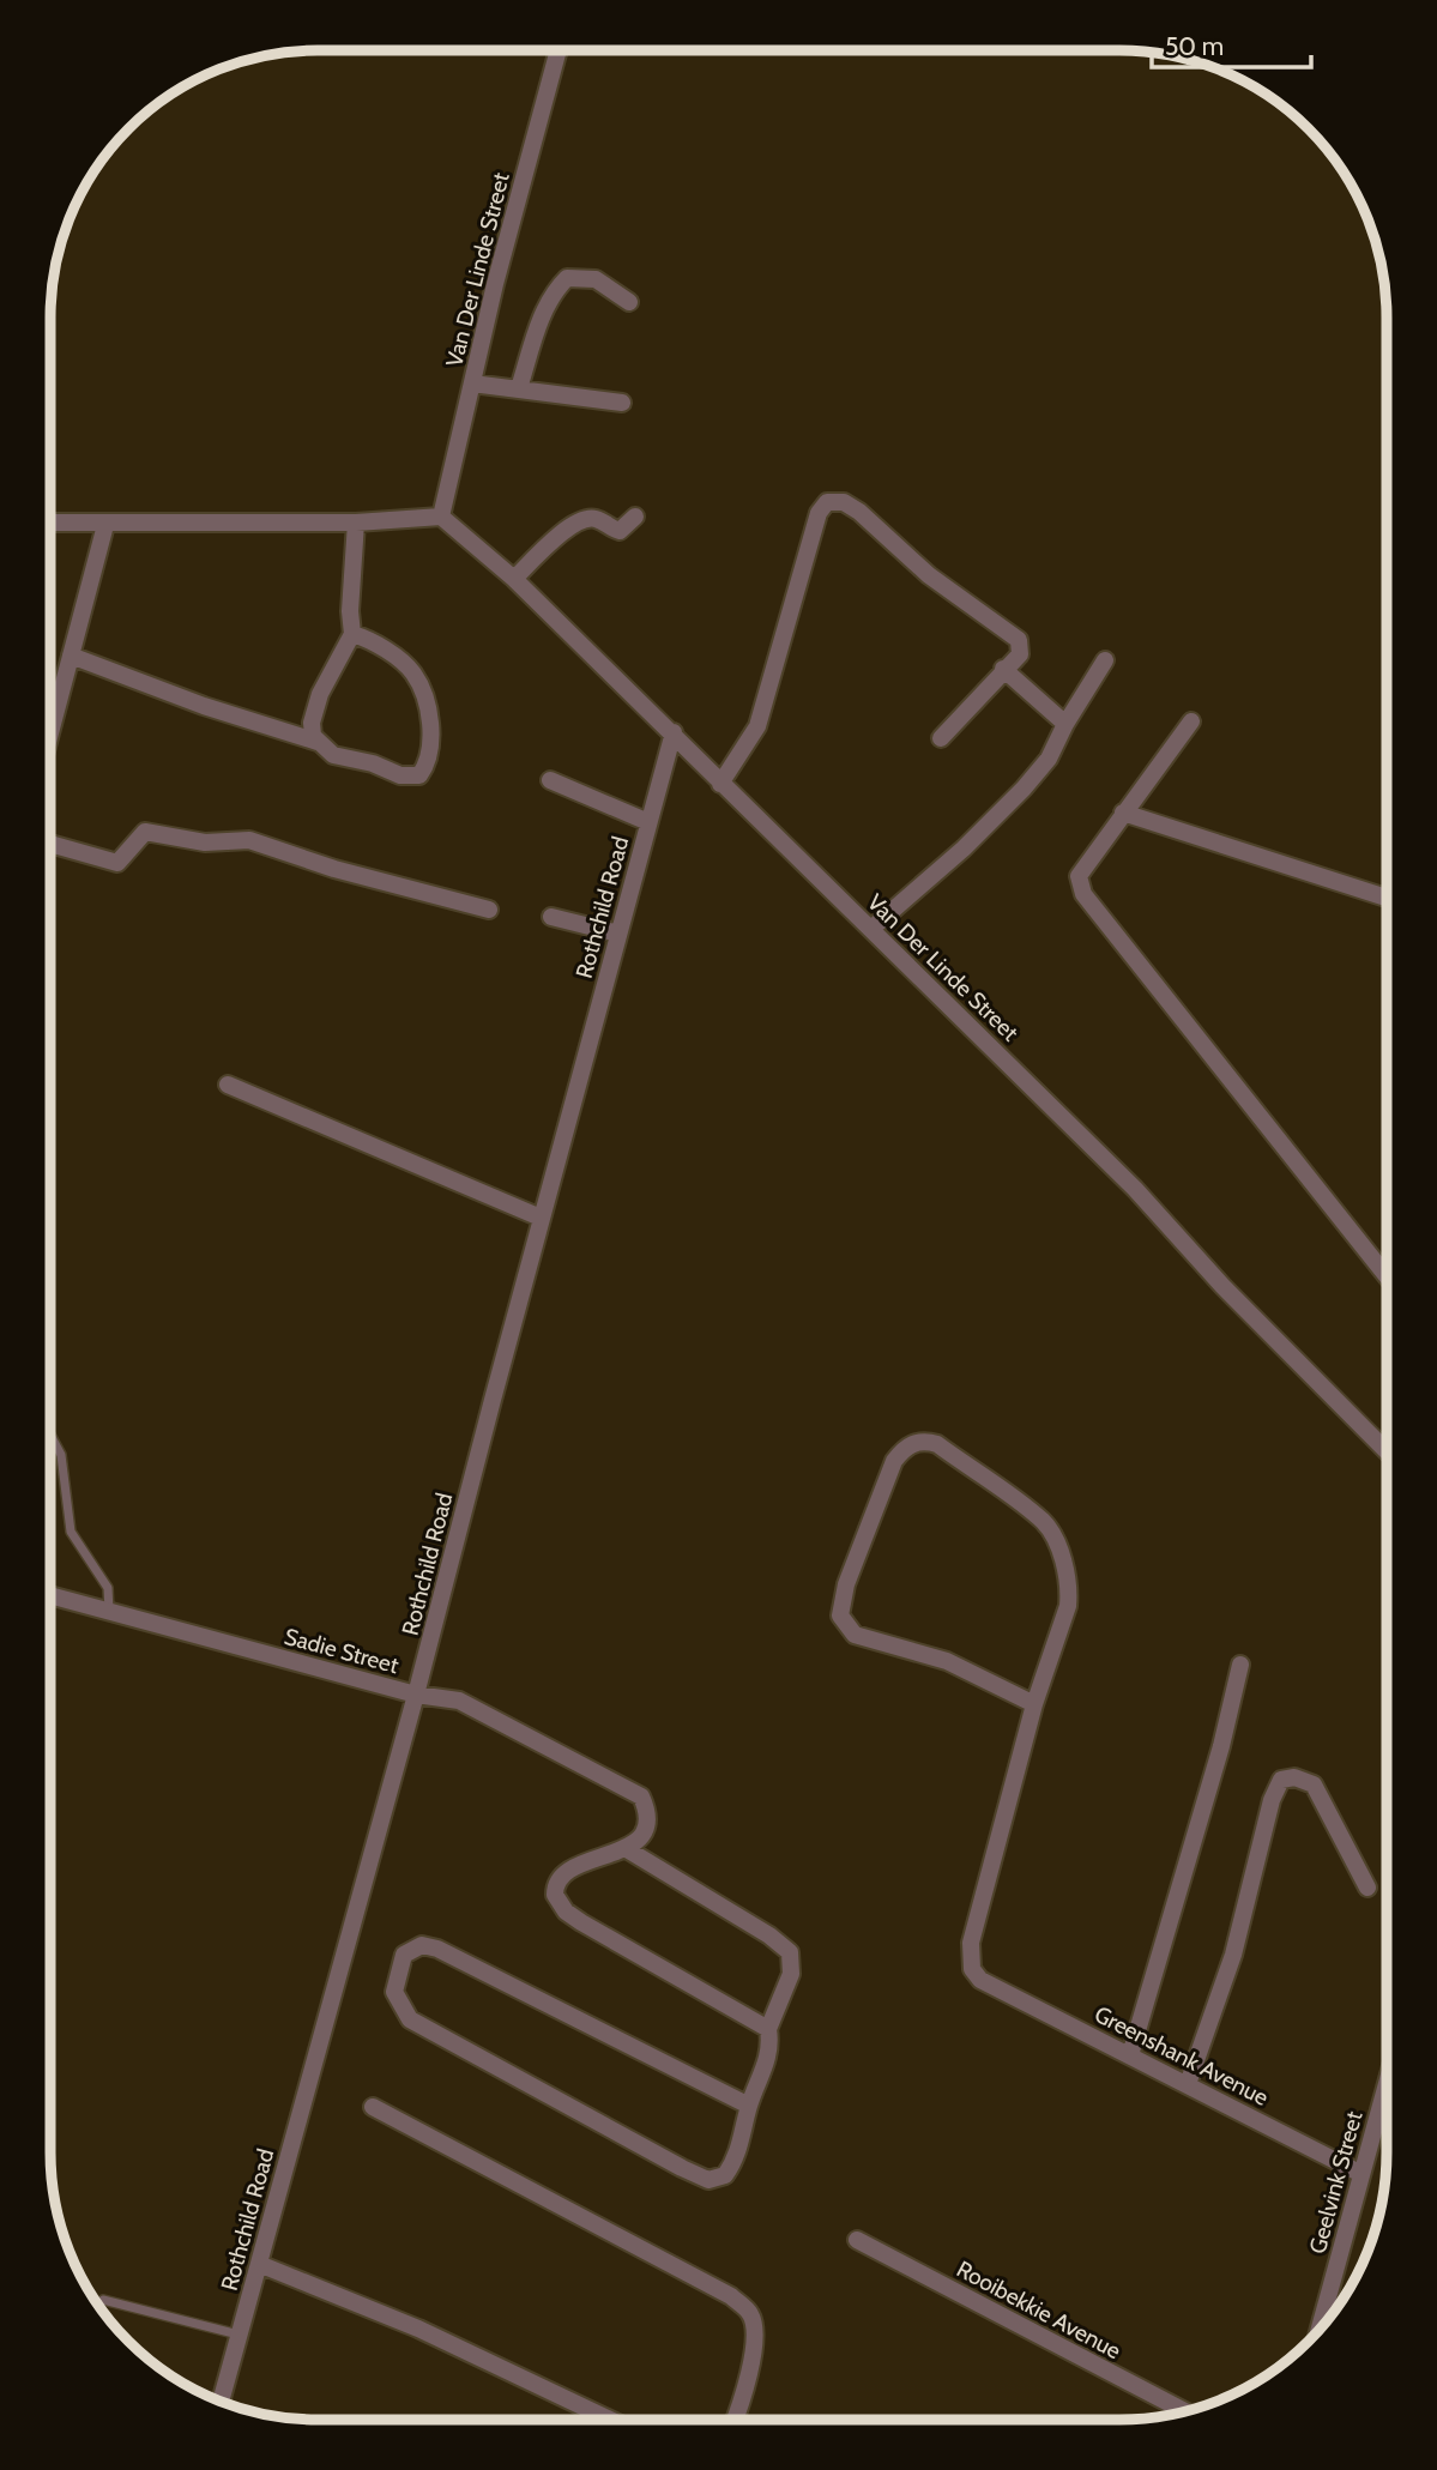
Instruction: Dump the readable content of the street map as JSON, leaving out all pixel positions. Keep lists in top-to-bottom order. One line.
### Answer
{"streets":{"street":["Van Der Linde Street","Rothchild Road","Sadie Street","Greenshank Avenue","Geelvink Street","Rooibekkie Avenue"]},"crossings":[["Van Der Linde Street","Rothchild Road"],["Rothchild Road","Sadie Street"],["Greenshank Avenue","Geelvink Street"]],"scale_bar":"50 m"}
